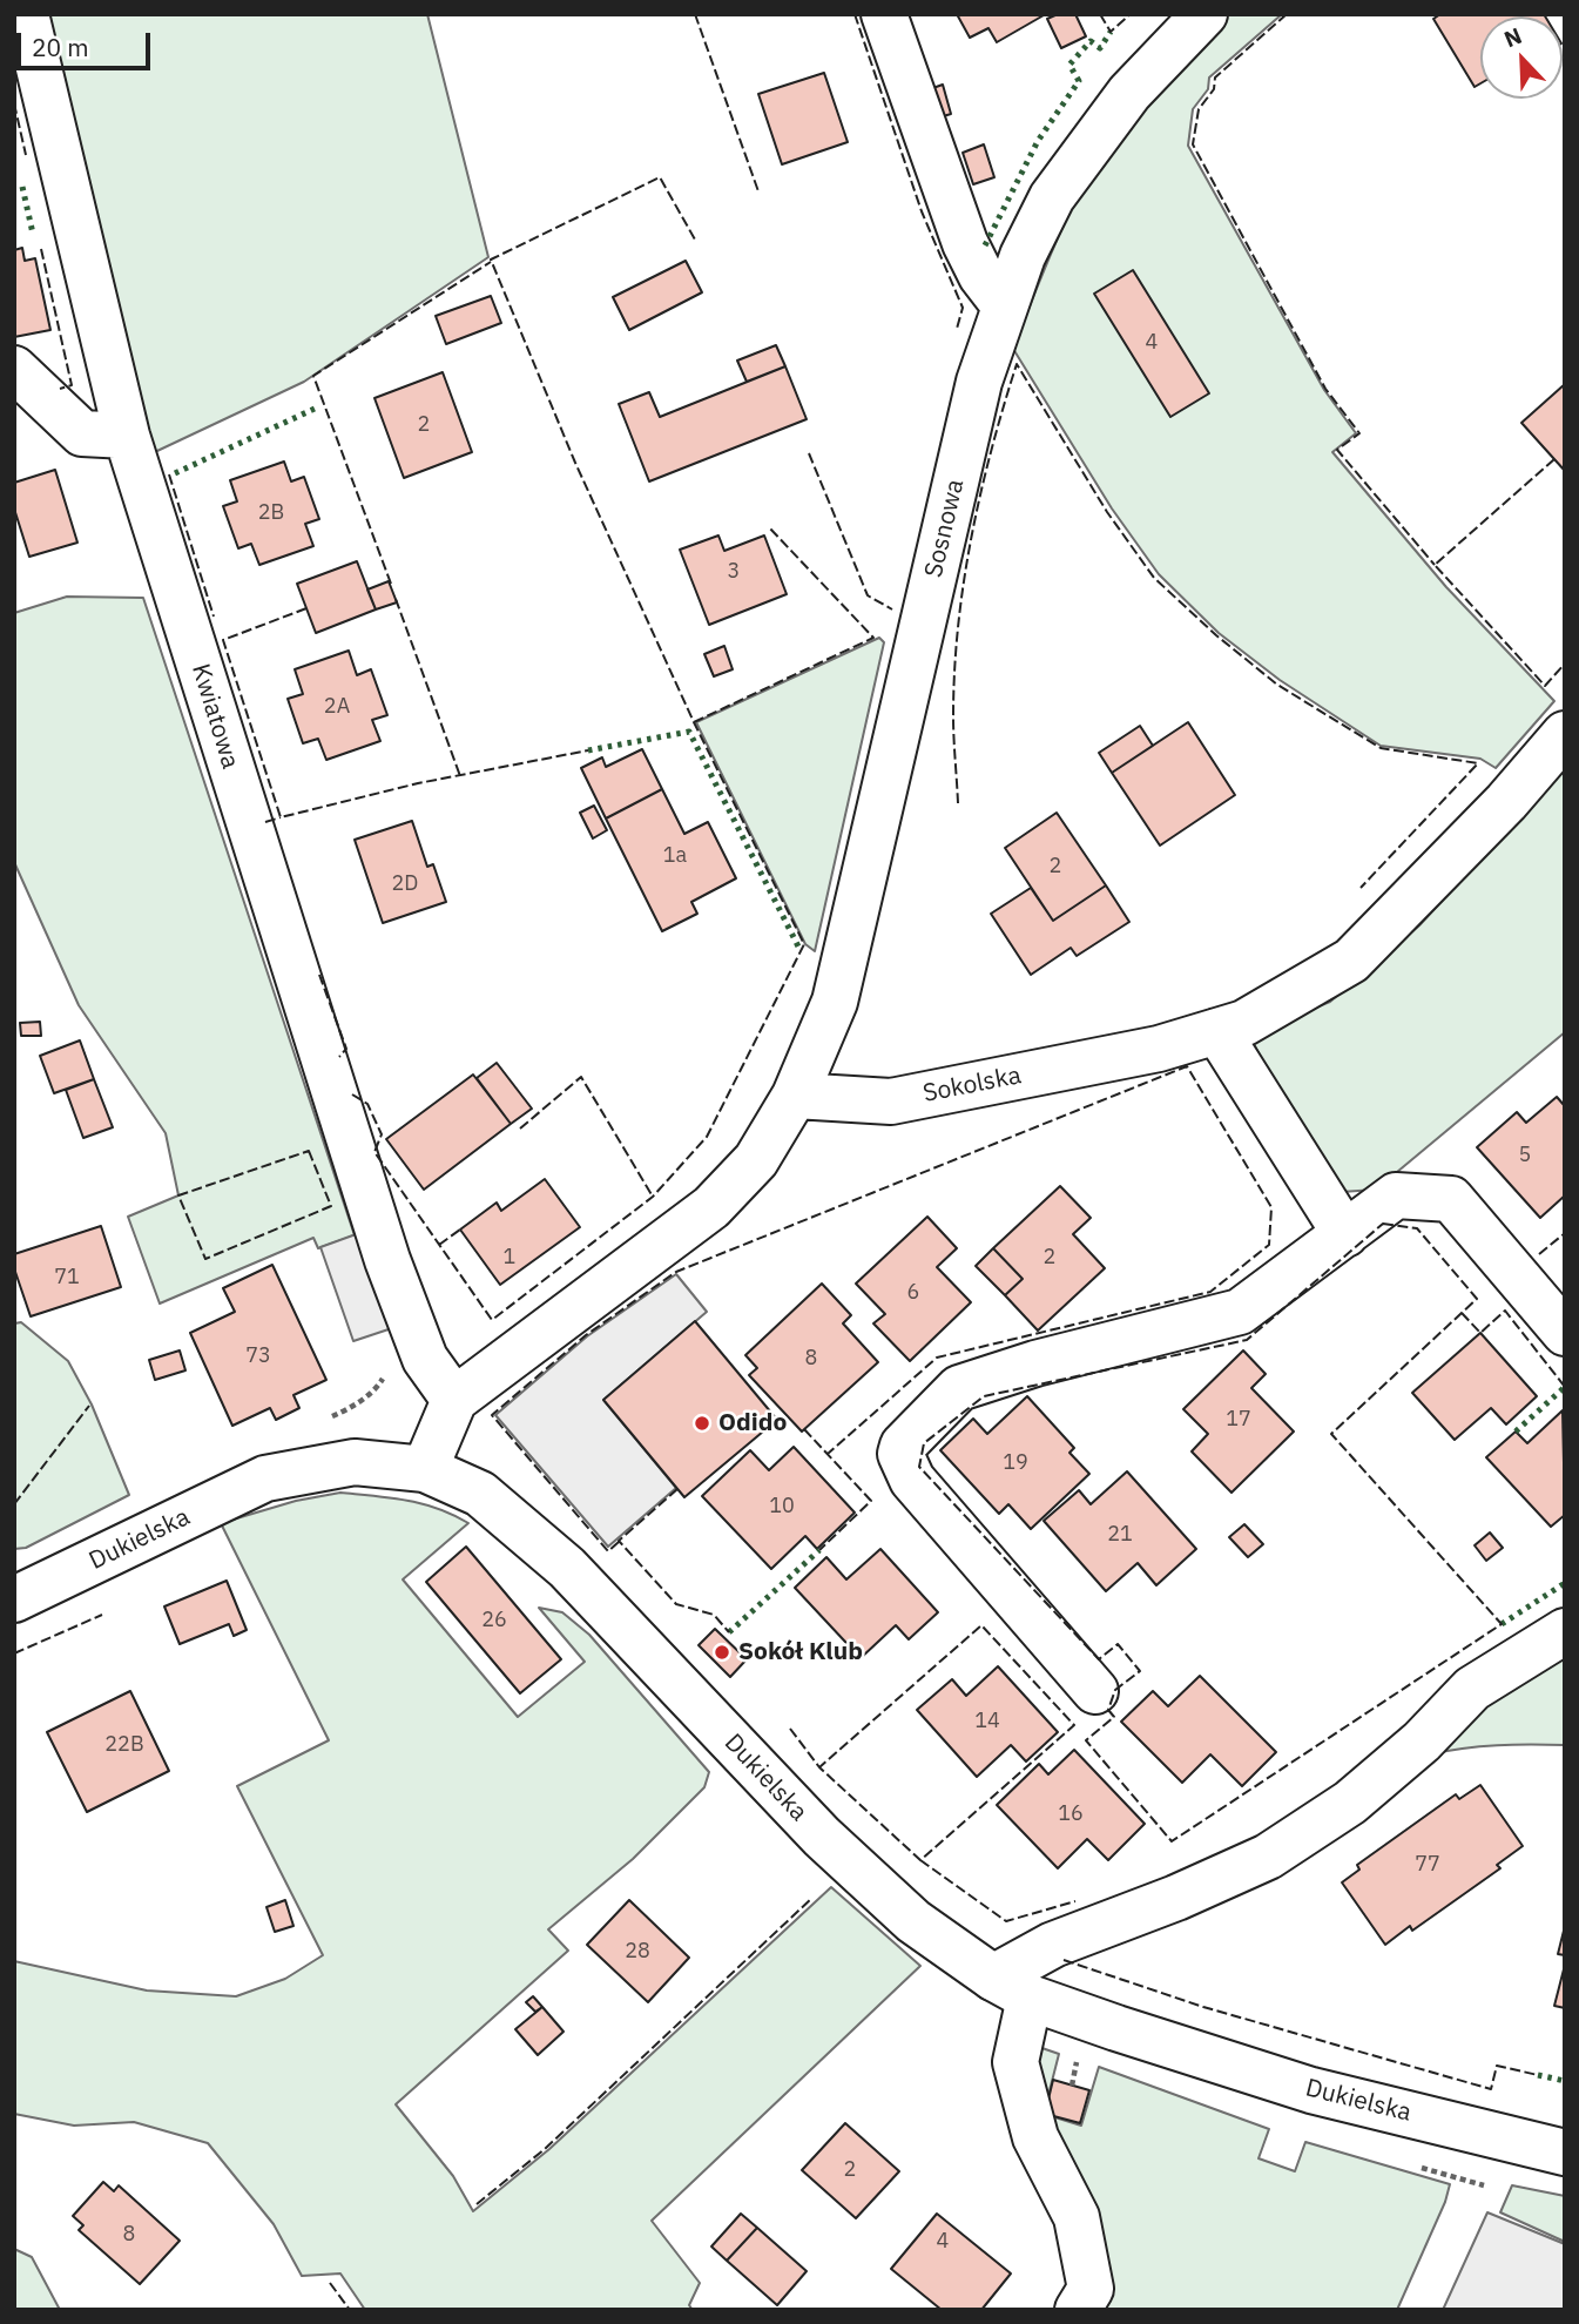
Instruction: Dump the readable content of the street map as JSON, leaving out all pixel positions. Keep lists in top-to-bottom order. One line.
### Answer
{"streets":{"street":["Sosnowa","Kwiatowa","Sokolska","Dukielska"]},"crossings":[["Sosnowa","Sokolska"]],"places":["Odido","Sokół Klub"],"house_numbers":["4","2","2B","3","2A","1a","2","2D","5","1","2","71","6","73","8","17","19","10","21","26","14","22B","16","77","28","2","8","4"],"scale_bar":"20 m","north":"top left"}
